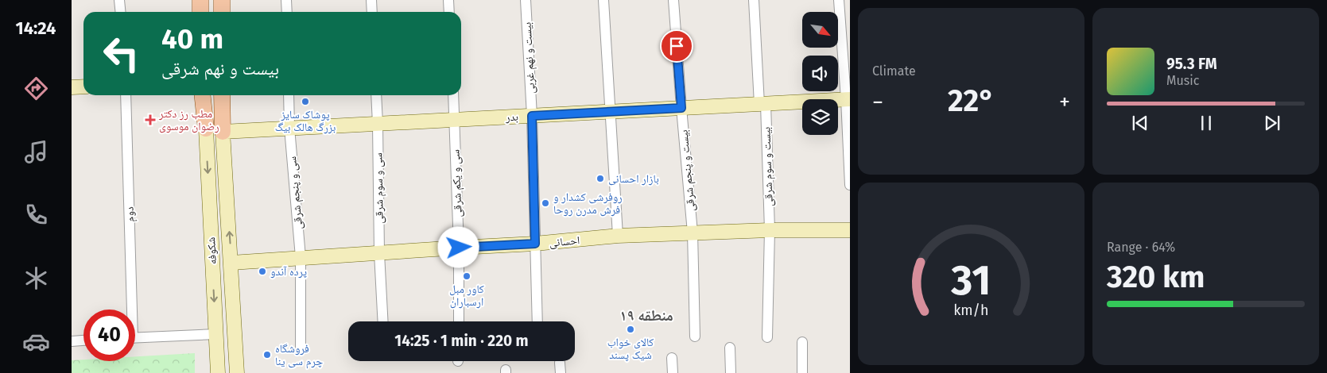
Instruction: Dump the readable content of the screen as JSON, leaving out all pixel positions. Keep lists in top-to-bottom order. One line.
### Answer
{"streets":{"street":["بیست و نهم غربی","بدر","بیست و سوم شرقی","بیست و پنجم شرقی","سی و یکم شرقی","سی و سوم شرقی","سی و پنجم شرقی","دوم","احسانی","شکوفه"]},"crossings":[["بیست و نهم غربی","بدر"],["بیست و نهم غربی","احسانی"],["بدر","بیست و سوم شرقی"],["بدر","بیست و پنجم شرقی"],["بدر","سی و یکم شرقی"],["بدر","سی و سوم شرقی"],["بدر","سی و پنجم شرقی"],["بدر","شکوفه"],["بیست و سوم شرقی","احسانی"],["بیست و پنجم شرقی","احسانی"],["سی و یکم شرقی","احسانی"],["سی و سوم شرقی","احسانی"],["سی و پنجم شرقی","احسانی"],["احسانی","شکوفه"]],"districts":["منطقه ۱۹"],"places":{"other":["پوشاک سایز بزرگ هالک بیگ","بازار احسانی","روفرشی کشدار و فرش مدرن روحا","پرده آندو","كاور مبل ارسباران","کالای خواب شیک پسند","فروشگاه چرم سی ینا"],"health":["مطب رز دکتر رضوان موسوی"]},"north":"bottom right","page":{"tabs":"14:24","tile":["Climate",["Range · 64%","320 km"]],"turn":["40 m","بیست و نهم شرقی"],"song":["95.3 FM","Music"],"heat":["−","22°","+"],"limit":"40","trip":"14:25 · 1 min · 220 m","gauge":["31","km/h"]}}
